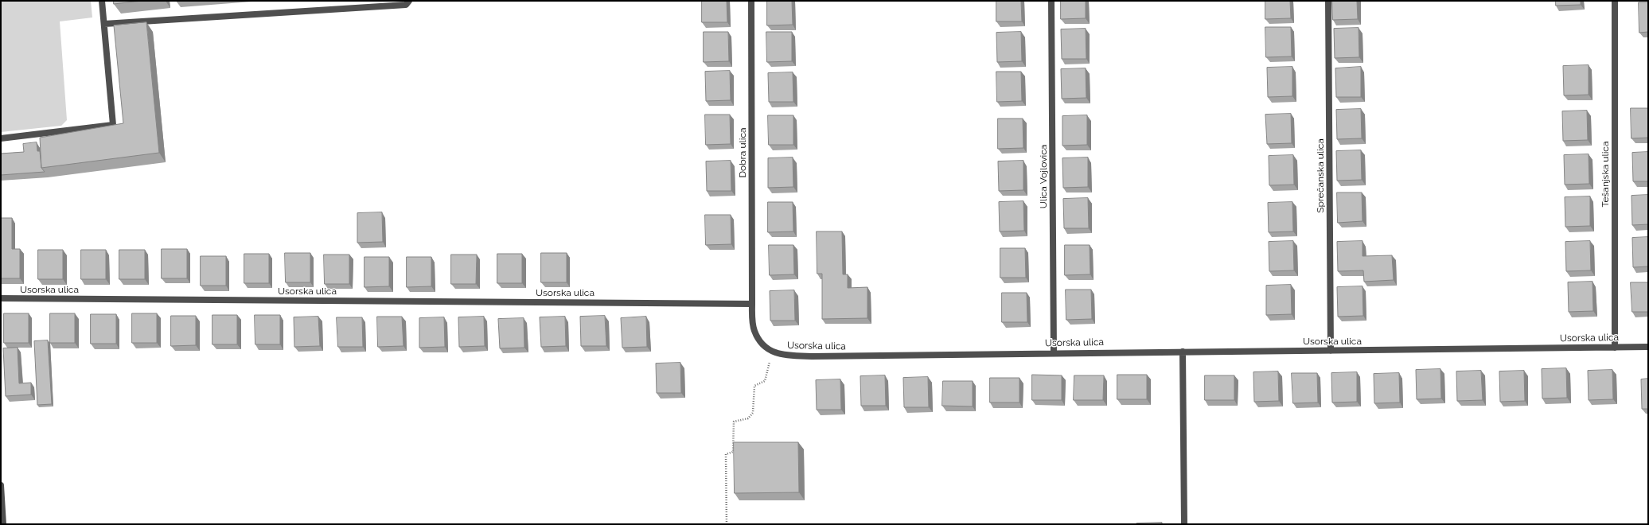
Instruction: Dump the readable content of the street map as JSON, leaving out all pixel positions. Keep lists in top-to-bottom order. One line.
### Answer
{"streets":{"street":["Dobra ulica","Tešanjska ulica","Sprečanska ulica","Ulica Vojlovica","Usorska ulica"]},"crossings":[["Dobra ulica","Usorska ulica"],["Tešanjska ulica","Usorska ulica"],["Sprečanska ulica","Usorska ulica"],["Ulica Vojlovica","Usorska ulica"]]}
